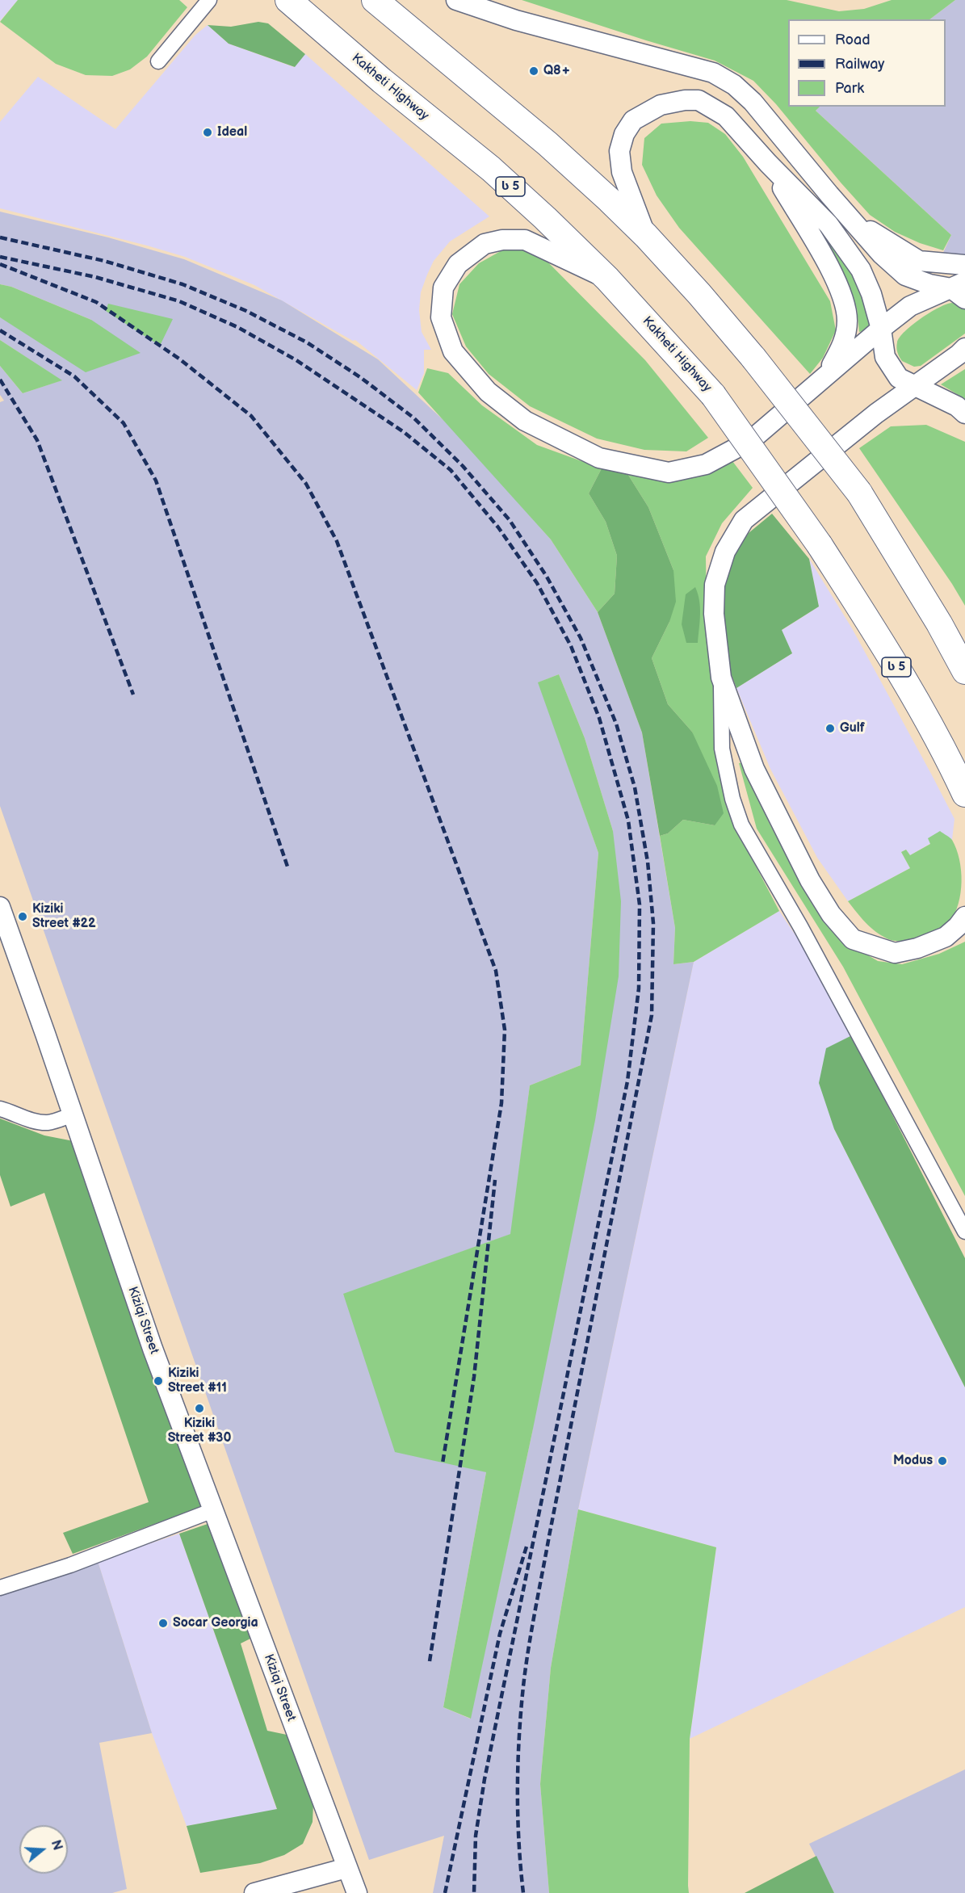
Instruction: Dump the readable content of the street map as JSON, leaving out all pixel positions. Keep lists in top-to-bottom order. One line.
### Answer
{"streets":{"highway":["Kakheti Highway","ს 5"],"main road":["Kiziqi Street"]},"places":["Q8+","Ideal","Gulf","Kiziki Street #22","Kiziki Street #11","Kiziki Street #30","Modus","Socar Georgia"],"legend":["Road","Railway","Park"],"north":"right"}
